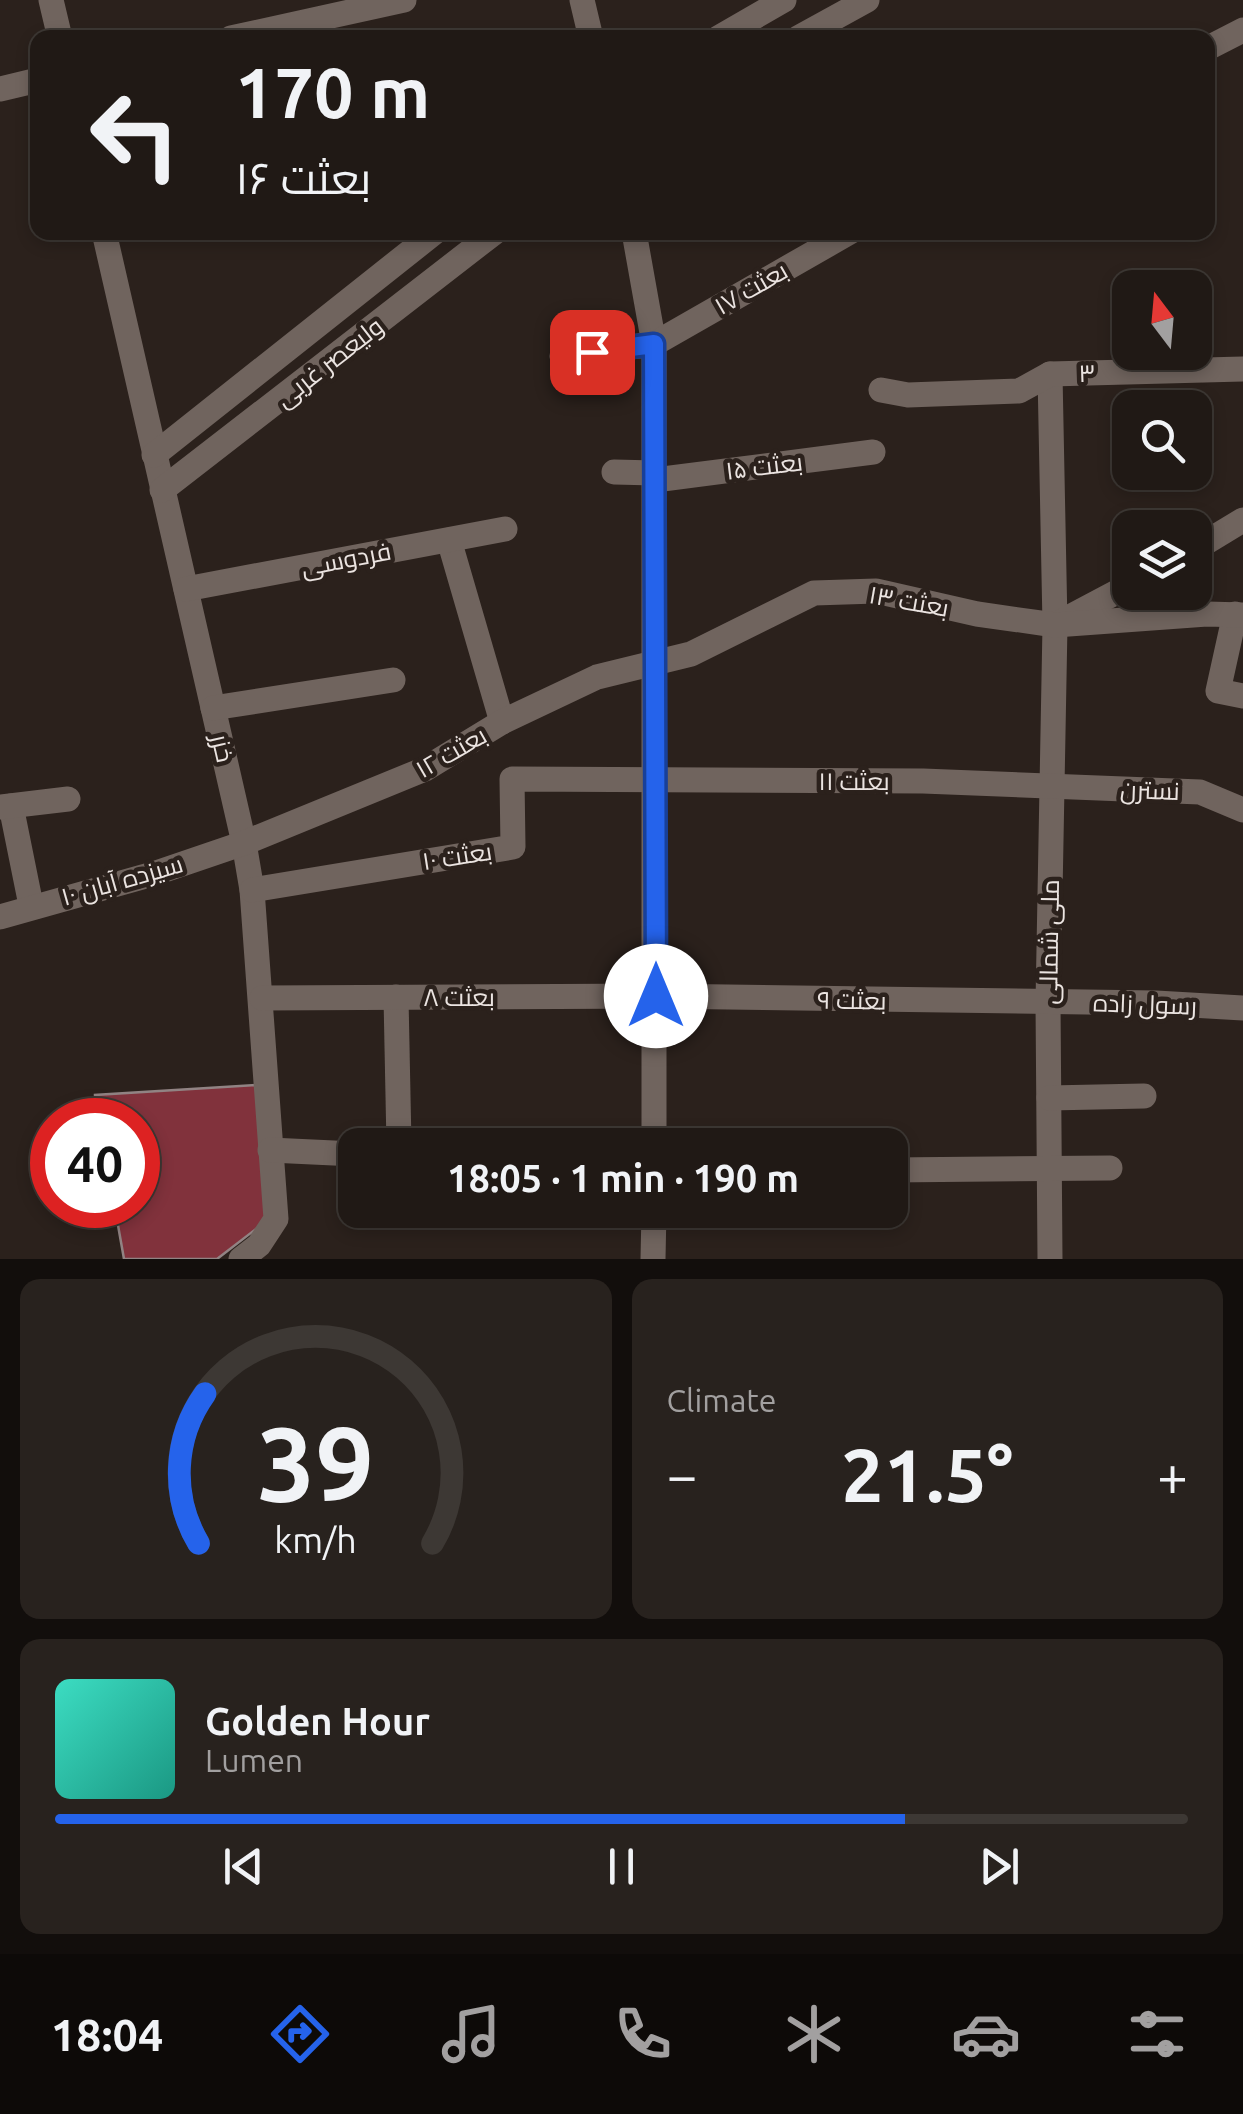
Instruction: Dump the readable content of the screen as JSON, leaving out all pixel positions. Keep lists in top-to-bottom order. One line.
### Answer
{"streets":{"street":["بعثت ۱۷","ولیعصر غربی","۳","بعثت ۱۵","فردوسی","بعثت ۱۳","خزر","بعثت ۱۲","بعثت ۱۱","نسترن","بعثت ۱۰","سیزده آبان ‍۱۰","ملی شمالی","بعثت ۸","بعثت ۹","رسول زاده"]},"crossings":[["ولیعصر غربی","خزر"],["۳","ملی شمالی"],["فردوسی","خزر"],["بعثت ۱۳","بعثت ۱۲"],["بعثت ۱۳","ملی شمالی"],["خزر","بعثت ۱۲"],["خزر","بعثت ۱۰"],["خزر","سیزده آبان ‍۱۰"],["خزر","بعثت ۸"],["بعثت ۱۲","سیزده آبان ‍۱۰"],["بعثت ۱۱","نسترن"],["بعثت ۱۱","بعثت ۱۰"],["بعثت ۱۱","ملی شمالی"],["نسترن","ملی شمالی"],["ملی شمالی","بعثت ۹"],["ملی شمالی","رسول زاده"],["بعثت ۸","بعثت ۹"],["بعثت ۹","رسول زاده"]],"north":"top","page":{"turn":["170 m","بعثت ۱۶"],"limit":"40","trip":"18:05 · 1 min · 190 m","tile":"Climate","heat":["−","21.5°","+"],"song":["Golden Hour","Lumen"],"tabs":"18:04","gauge":["39","km/h"]}}
